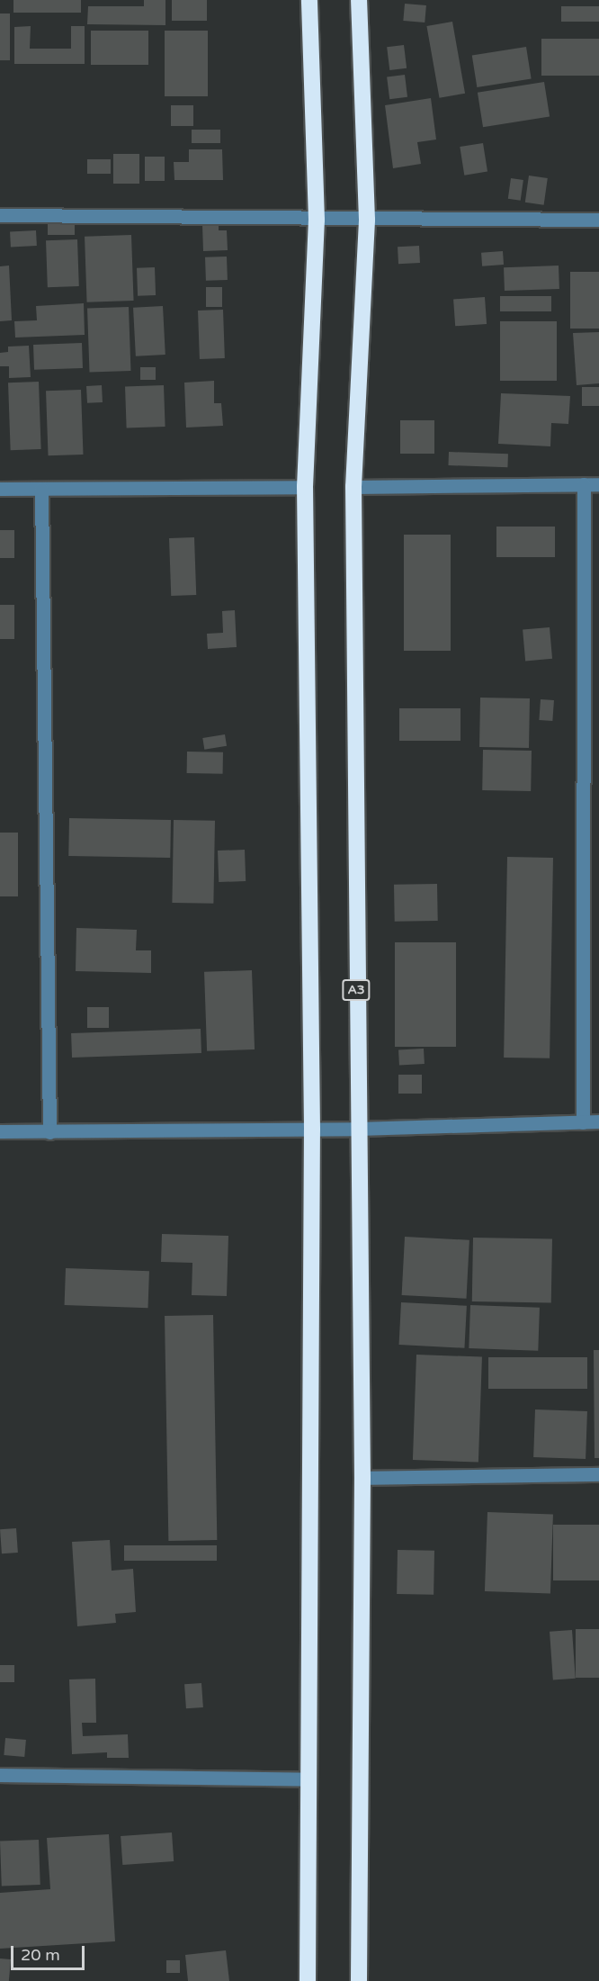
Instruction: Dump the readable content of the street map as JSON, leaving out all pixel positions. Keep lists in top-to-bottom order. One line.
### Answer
{"streets":{"highway":["A3"]},"scale_bar":"20 m"}
